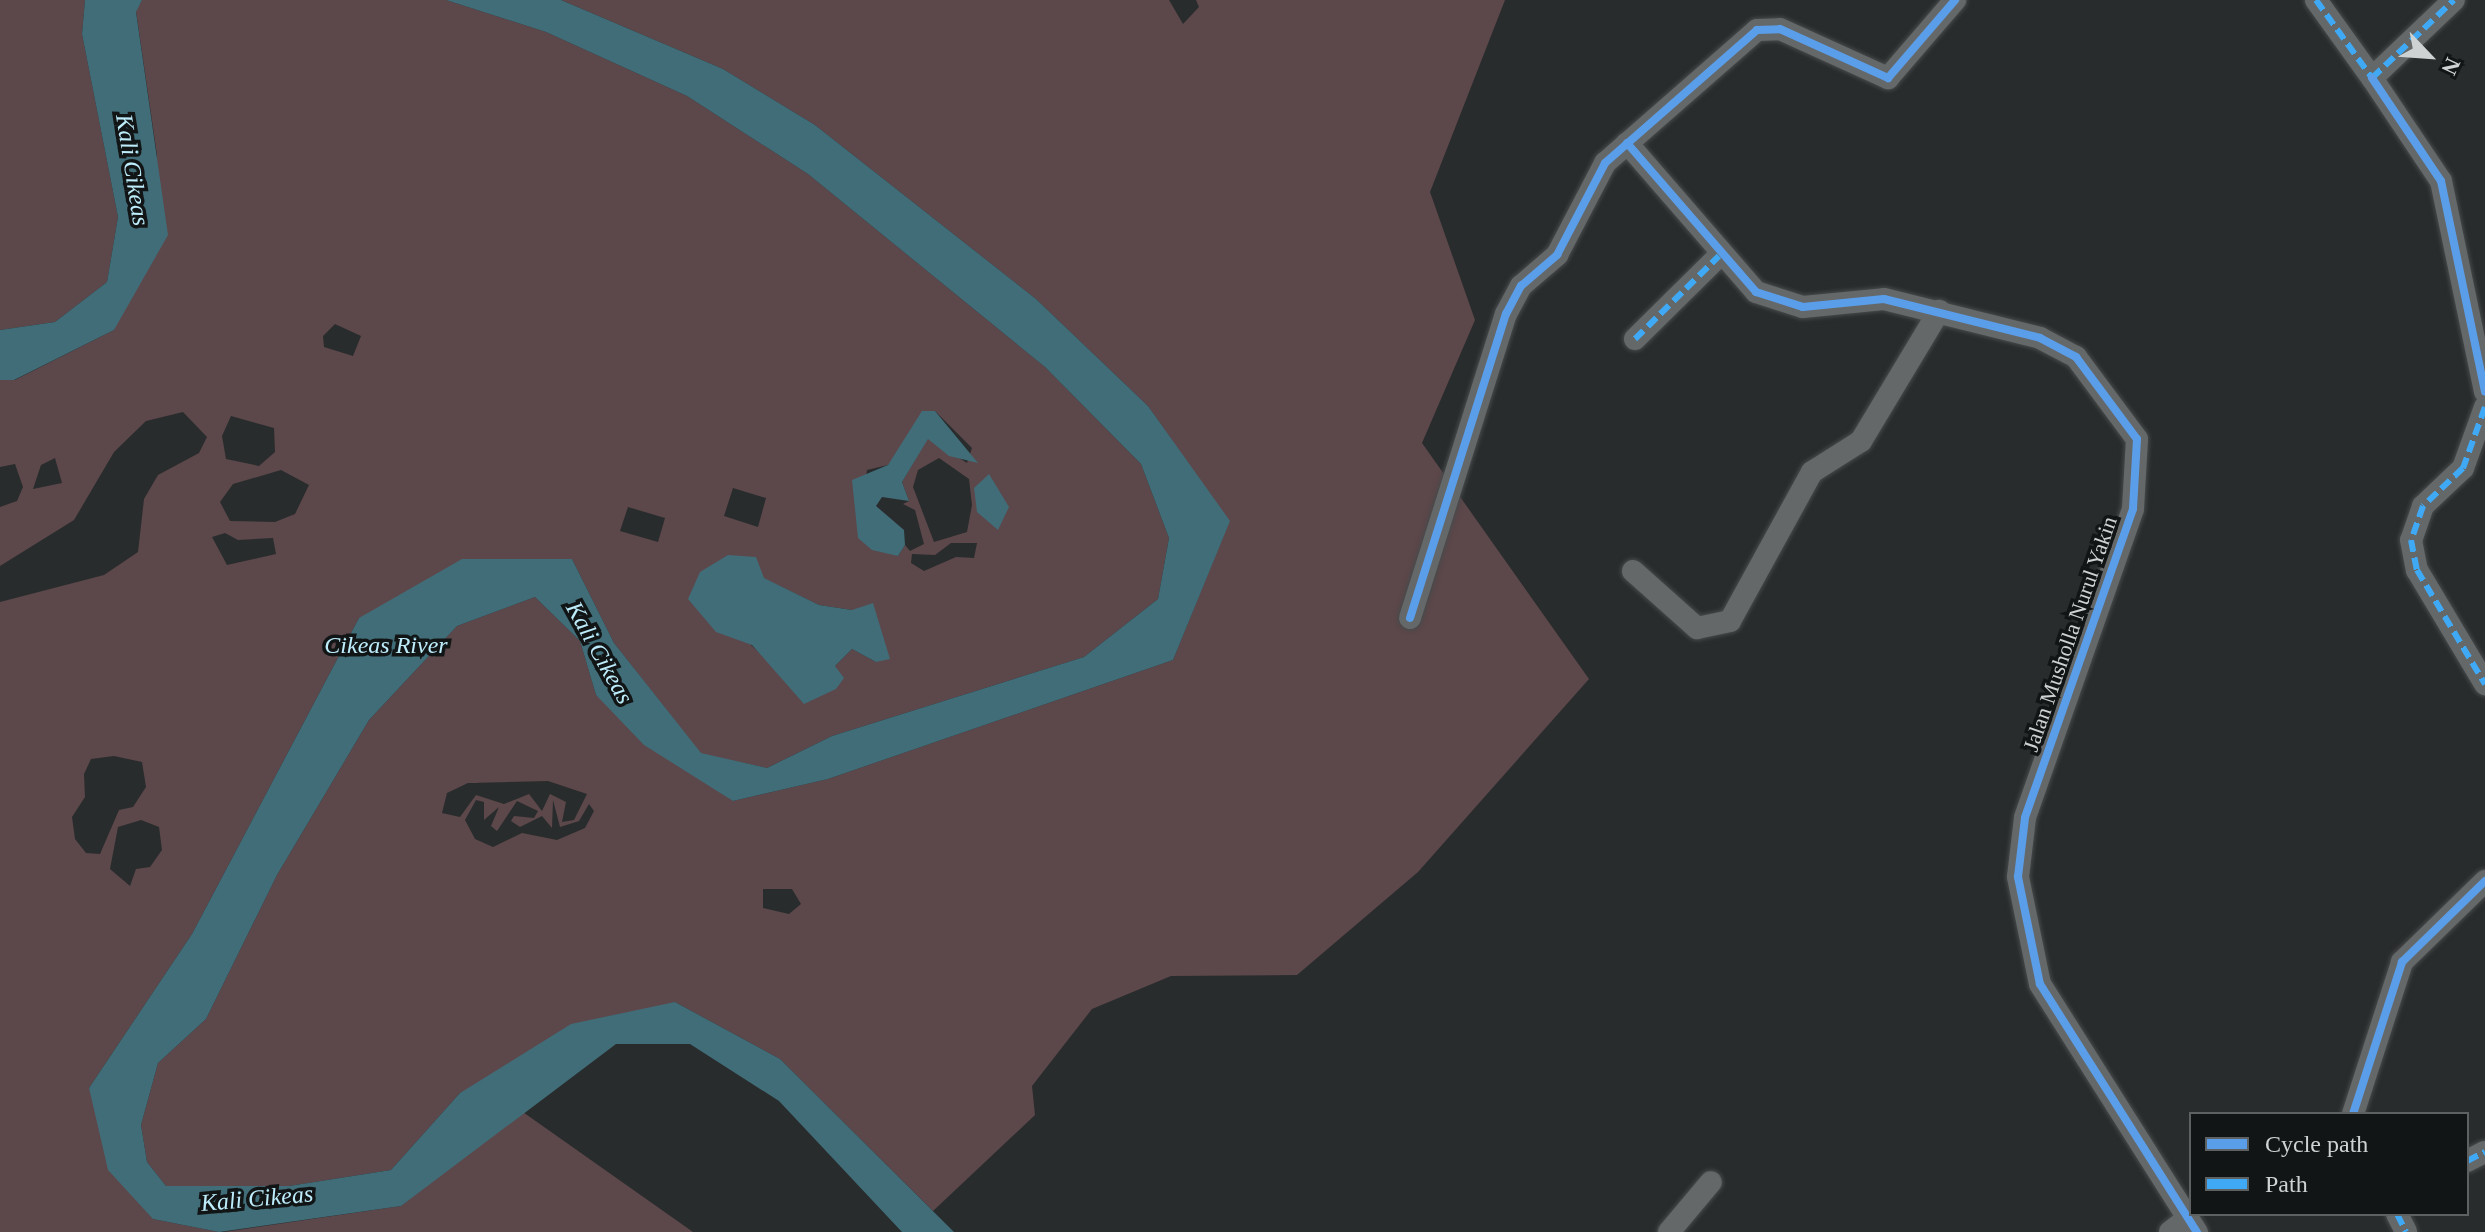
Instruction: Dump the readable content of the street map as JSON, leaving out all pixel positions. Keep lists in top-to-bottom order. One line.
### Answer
{"streets":{"street":["Jalan Musholla Nurul Yakin"]},"water":["Kali Cikeas","Cikeas River"],"legend":["Cycle path","Path"],"north":"bottom right"}
